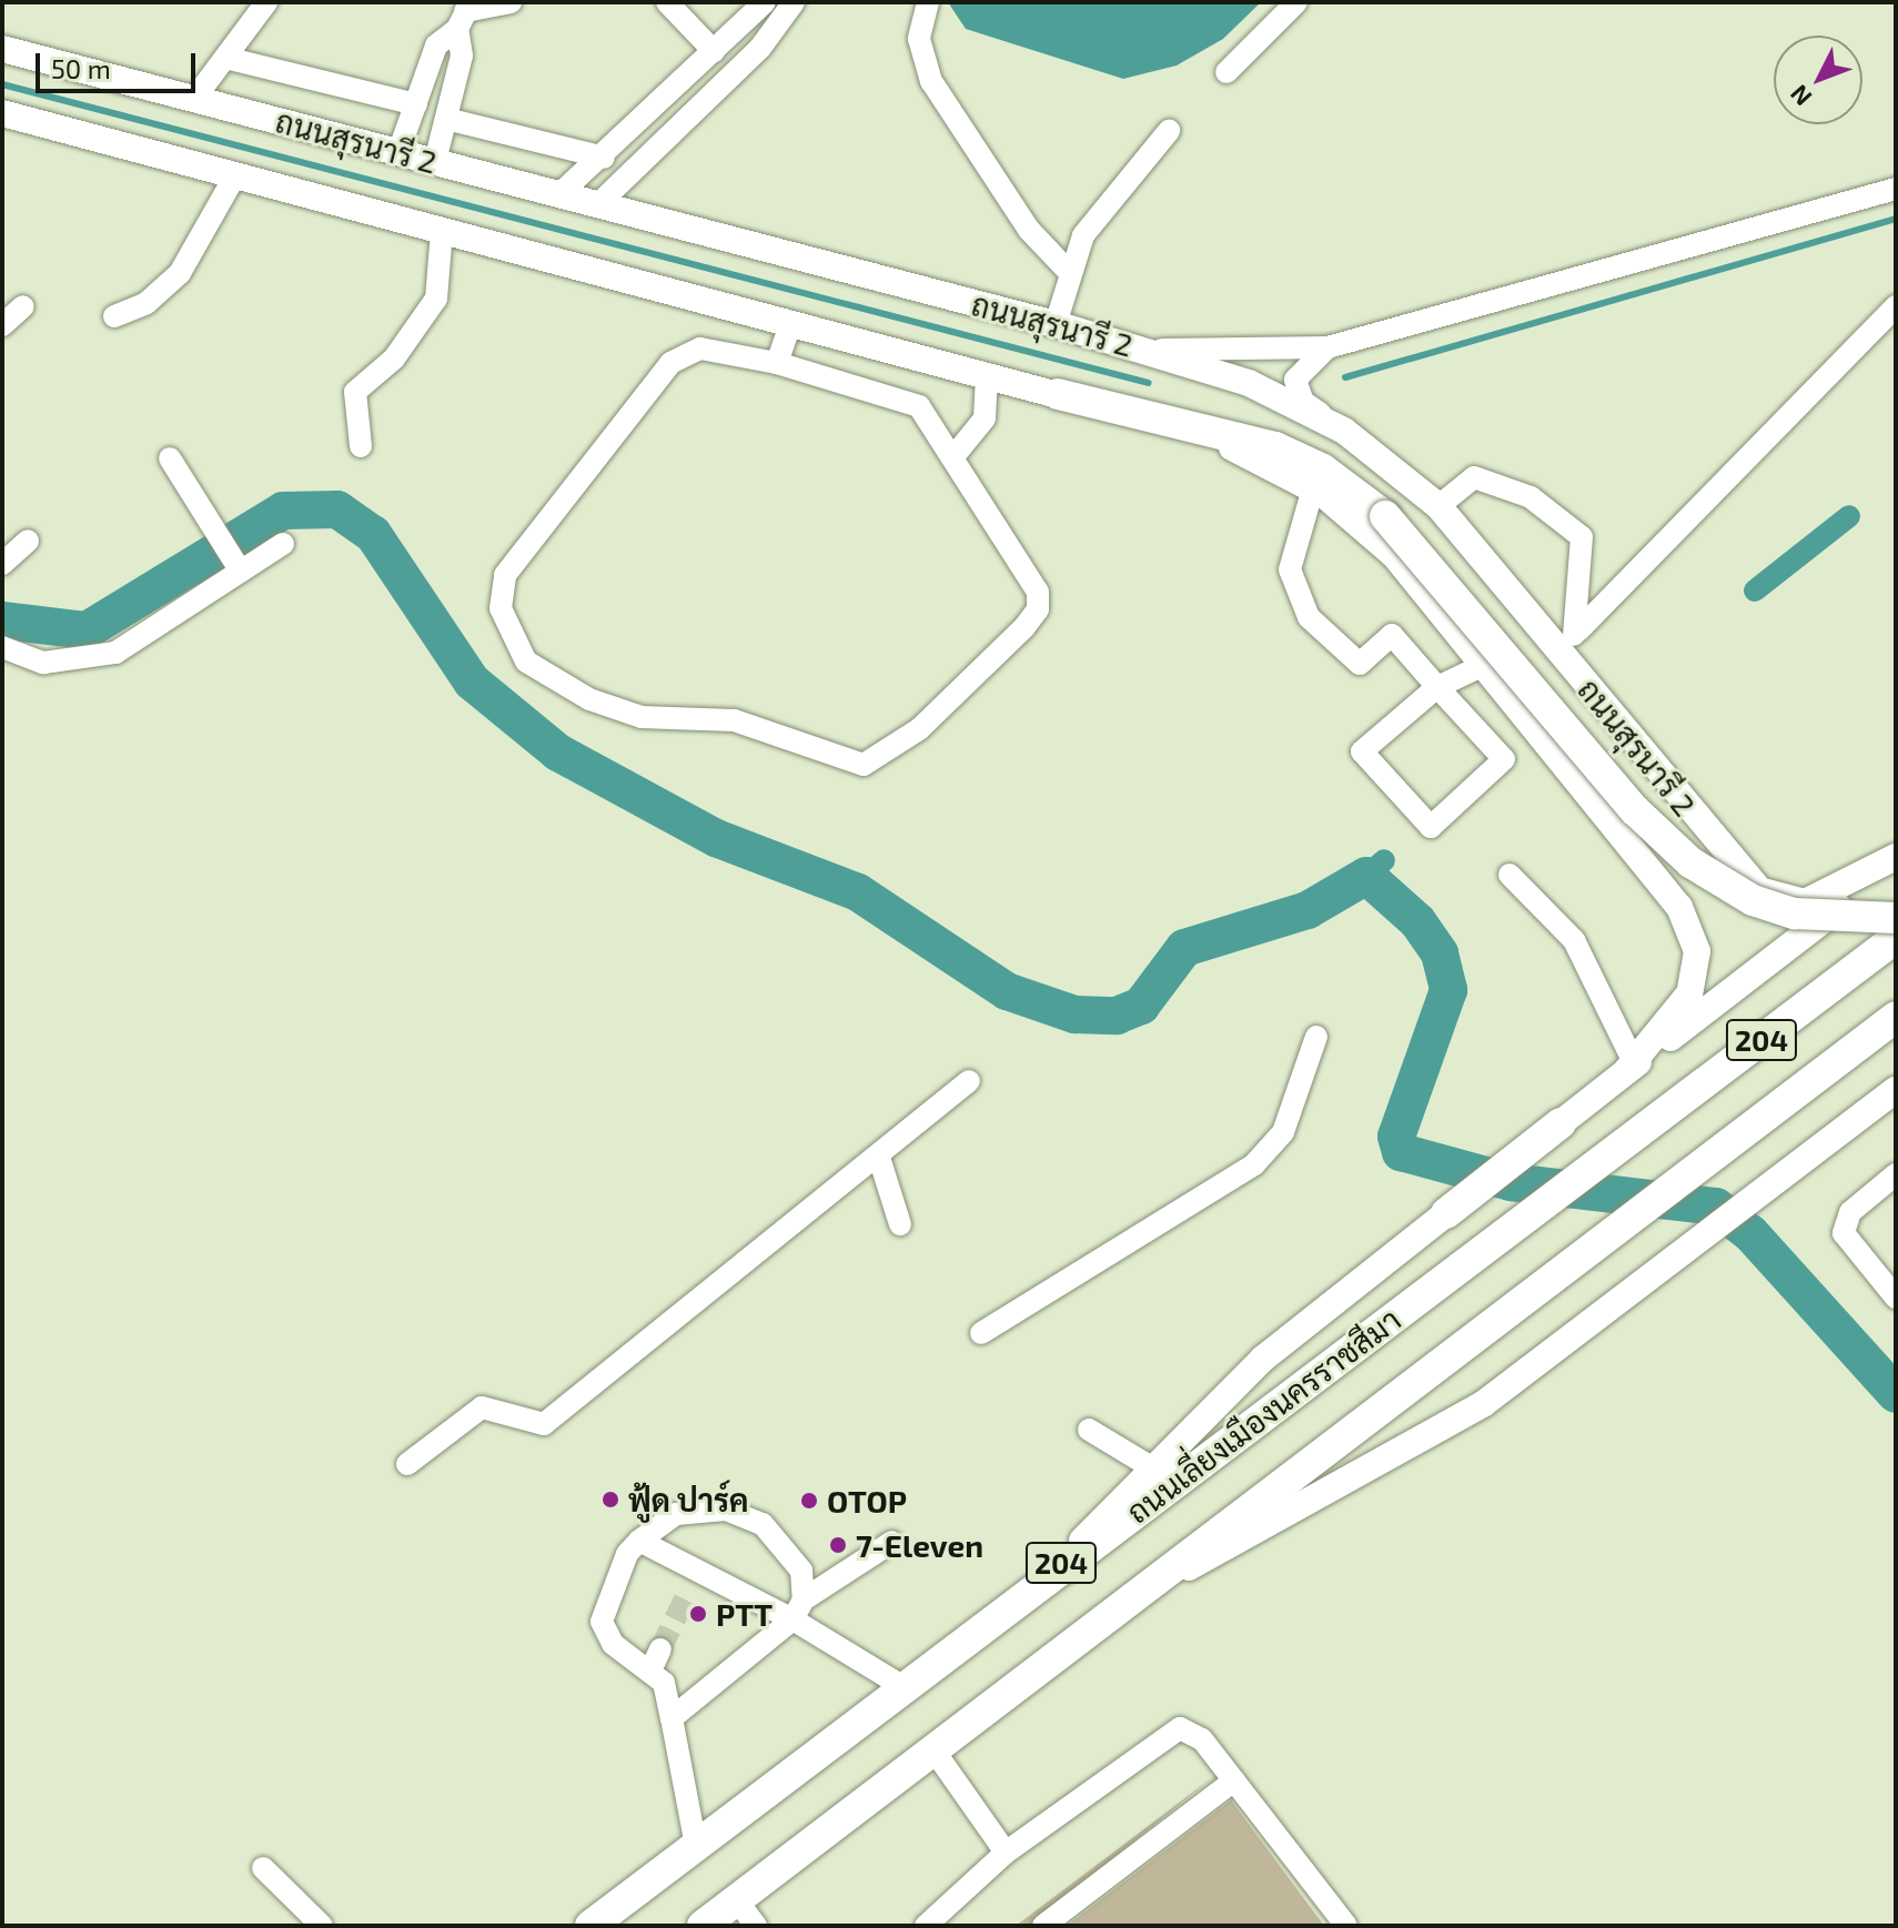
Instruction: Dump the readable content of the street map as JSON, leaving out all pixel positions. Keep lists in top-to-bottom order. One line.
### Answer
{"streets":{"highway":["204","ถนนเลี่ยงเมืองนครราชสีมา"],"main road":["ถนนสุรนารี 2"]},"places":["ฟู้ด ปาร์ค","OTOP","7-Eleven","PTT"],"scale_bar":"50 m","north":"bottom left"}
